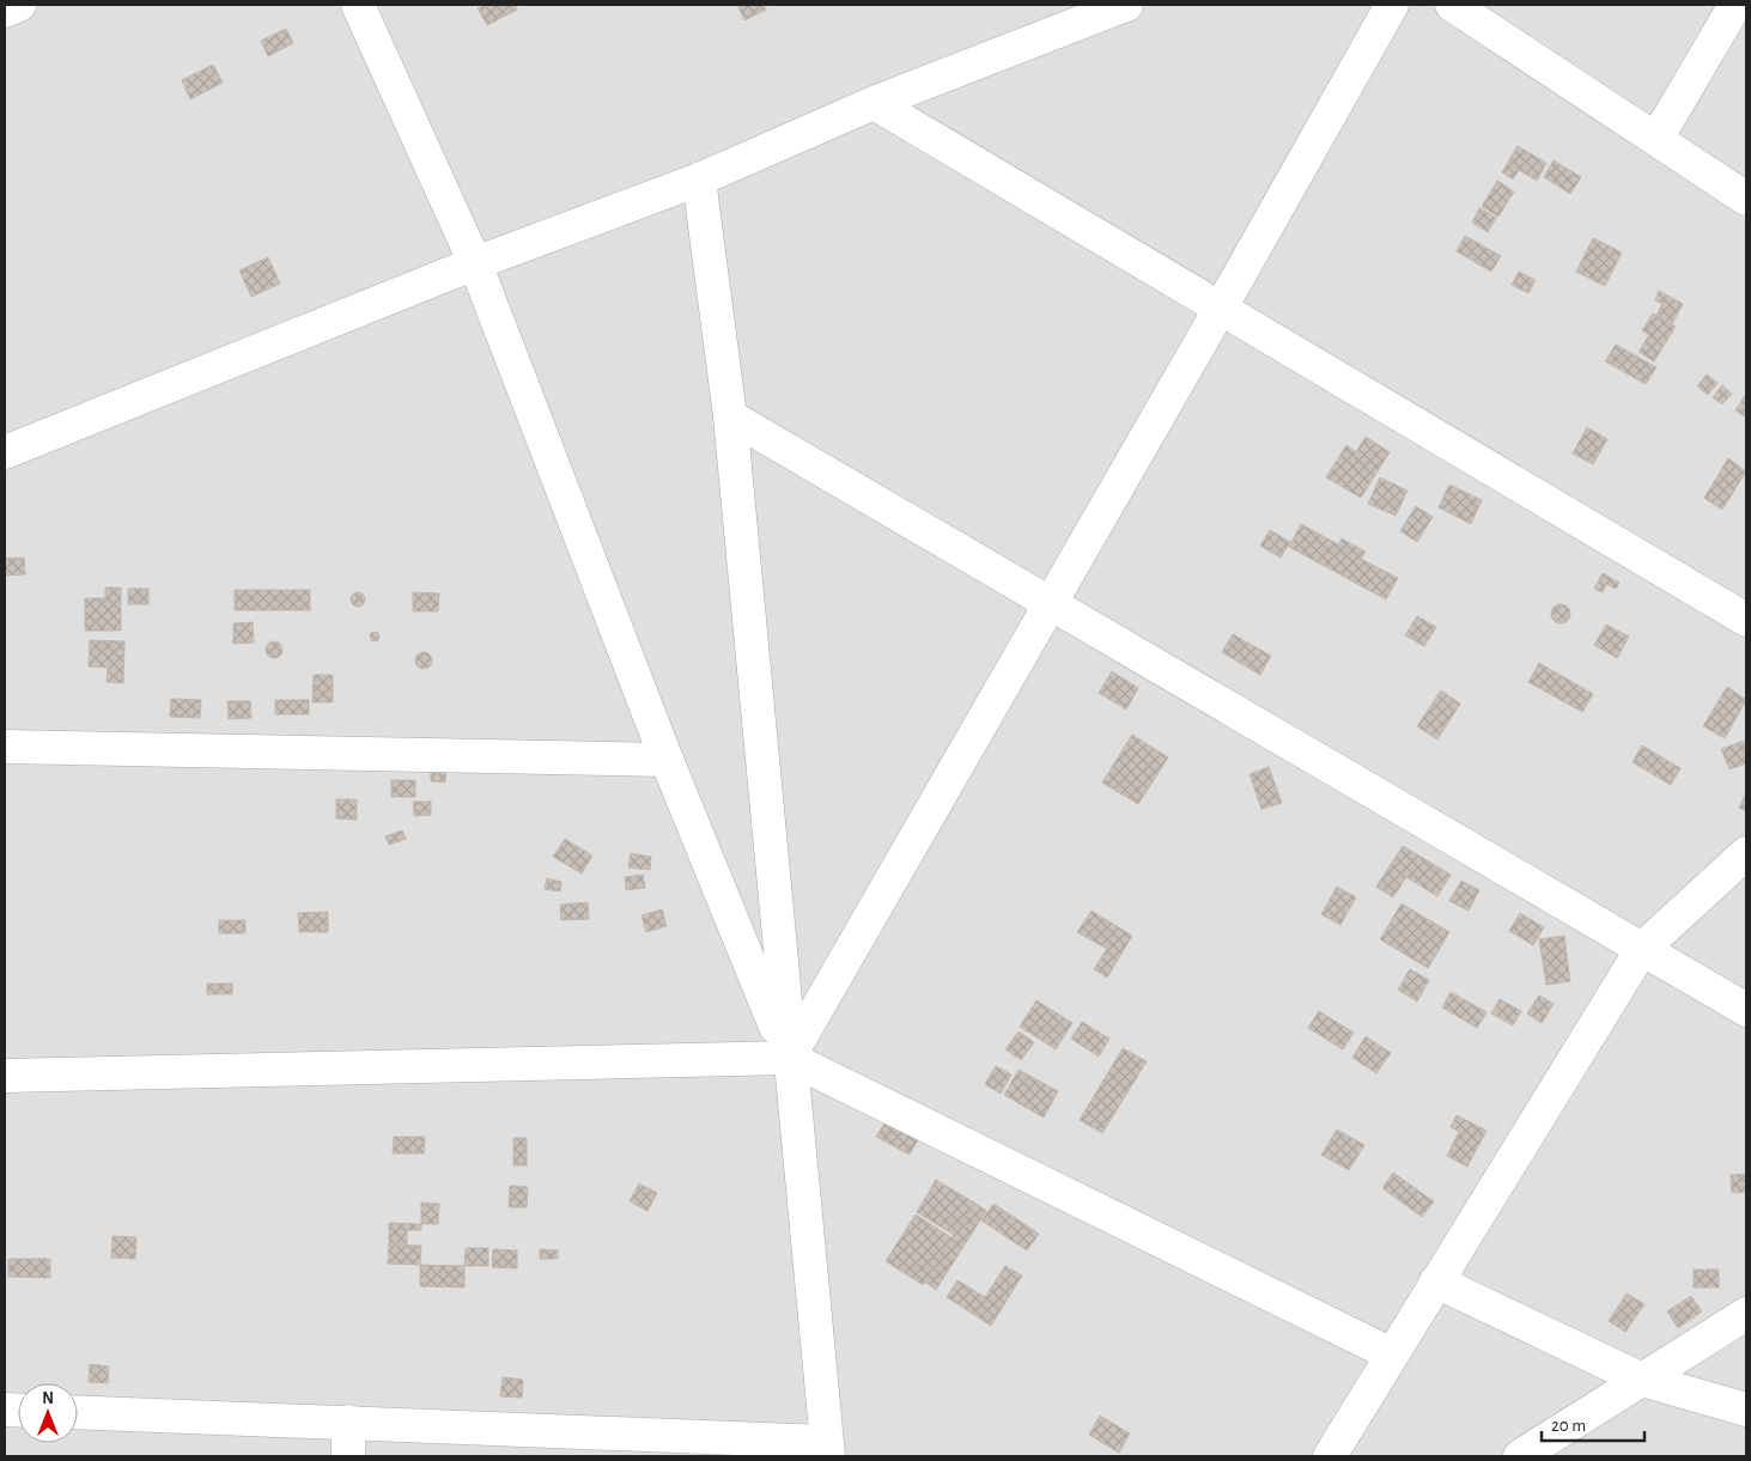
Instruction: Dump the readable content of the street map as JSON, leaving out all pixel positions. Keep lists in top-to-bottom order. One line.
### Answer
{"scale_bar":"20 m","north":"top"}
